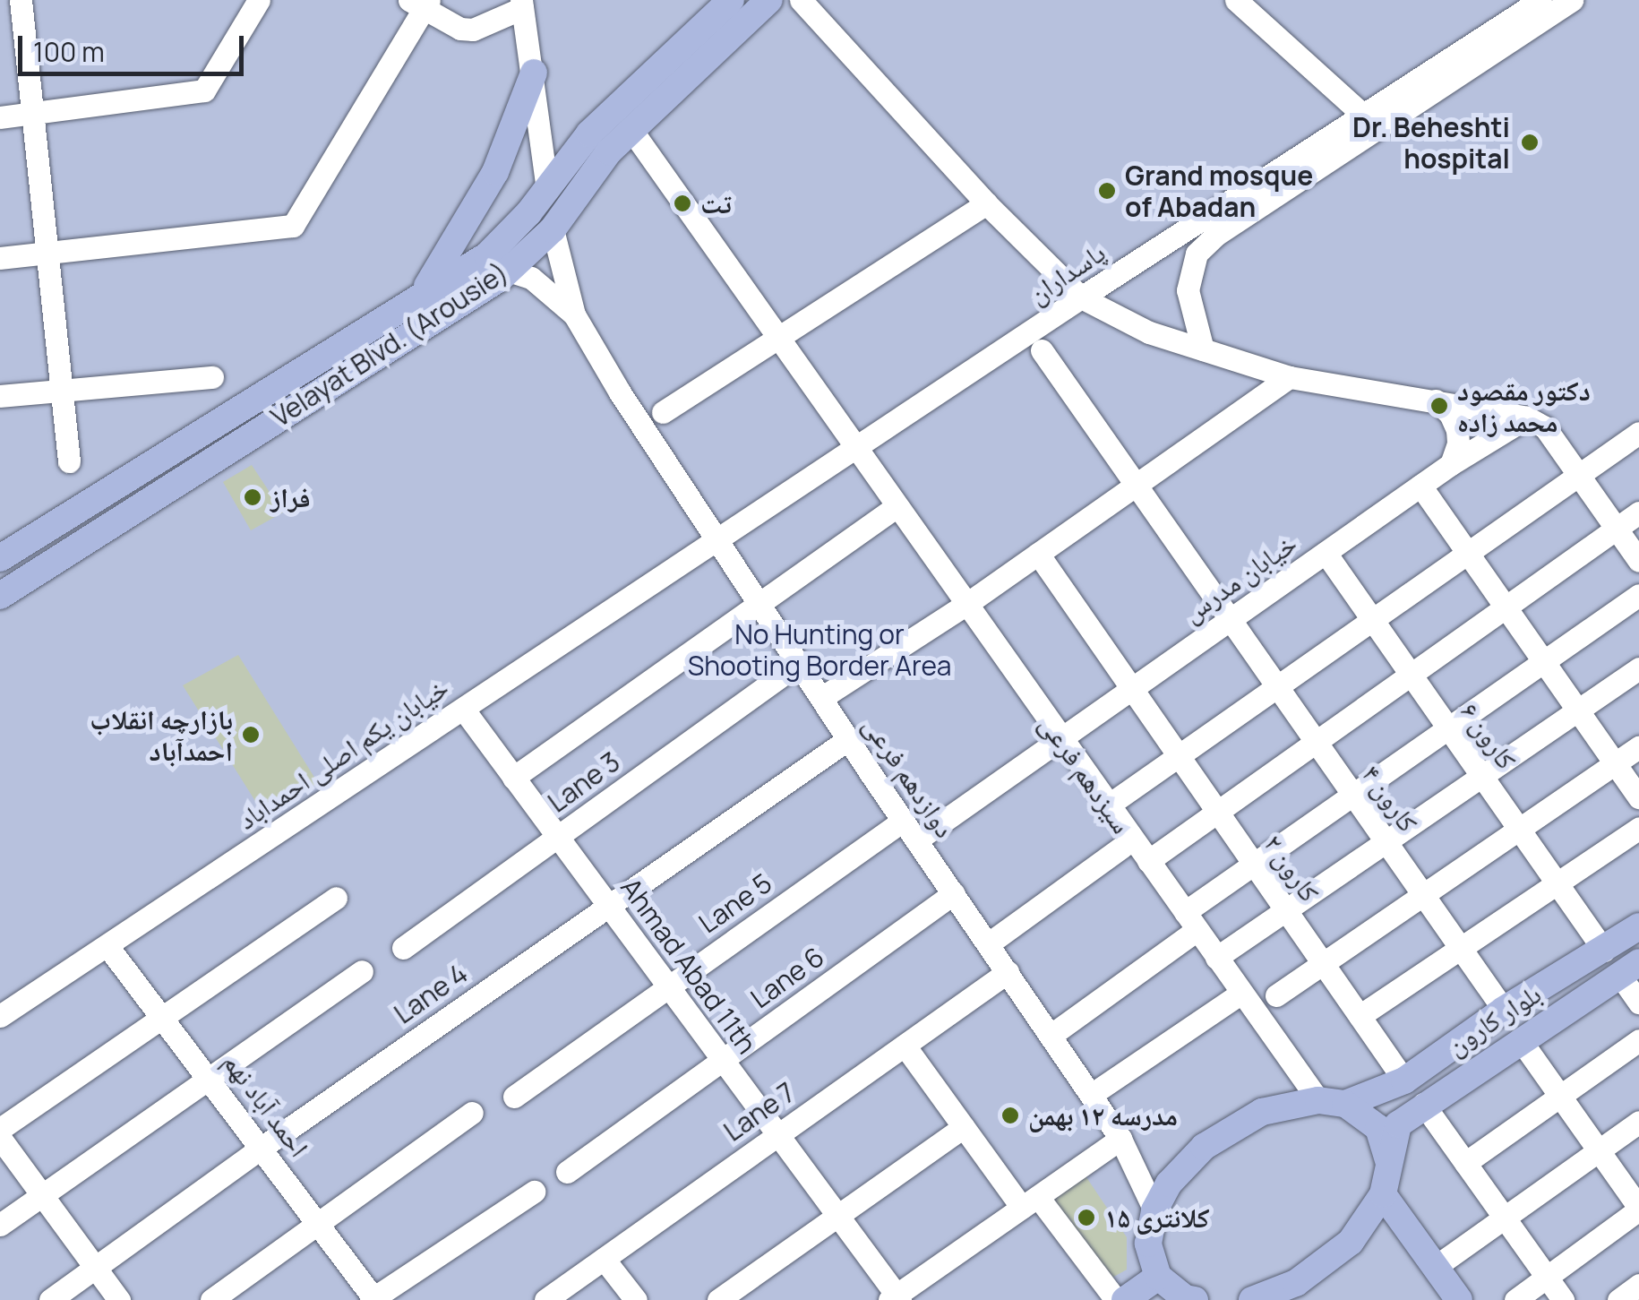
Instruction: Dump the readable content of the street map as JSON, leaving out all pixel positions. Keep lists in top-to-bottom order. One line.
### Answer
{"streets":{"main road":["Velayat Blvd. (Arousie)","بلوار کارون"],"street":["پاسداران","خیابان مدرس","کارون ۶","خیابان یکم اصلی احمداباد","سیزدهم فرعی","دوازدهم فرعی","Lane 3","کارون ۴","کارون ۲","Lane 5","Ahmad Abad 11th","Lane 6","Lane 4","احمد آباد نهم","Lane 7"]},"crossings":[["پاسداران","خیابان یکم اصلی احمداباد"],["پاسداران","سیزدهم فرعی"],["پاسداران","دوازدهم فرعی"],["Velayat Blvd. (Arousie)","سیزدهم فرعی"],["Velayat Blvd. (Arousie)","دوازدهم فرعی"],["خیابان مدرس","کارون ۶"],["خیابان مدرس","سیزدهم فرعی"],["خیابان مدرس","دوازدهم فرعی"],["خیابان مدرس","کارون ۴"],["خیابان مدرس","کارون ۲"],["کارون ۶","بلوار کارون"],["خیابان یکم اصلی احمداباد","دوازدهم فرعی"],["خیابان یکم اصلی احمداباد","Ahmad Abad 11th"],["خیابان یکم اصلی احمداباد","احمد آباد نهم"],["دوازدهم فرعی","Lane 3"],["دوازدهم فرعی","Lane 5"],["دوازدهم فرعی","Lane 6"],["دوازدهم فرعی","Lane 4"],["دوازدهم فرعی","Lane 7"],["Lane 3","Ahmad Abad 11th"],["کارون ۴","بلوار کارون"],["کارون ۲","بلوار کارون"],["Lane 5","Ahmad Abad 11th"],["Ahmad Abad 11th","Lane 6"],["Ahmad Abad 11th","Lane 4"],["Ahmad Abad 11th","Lane 7"],["Lane 4","احمد آباد نهم"]],"parks":["No Hunting or Shooting Border Area"],"places":["Dr. Beheshti hospital","Grand mosque of Abadan","تت","دكتور مقصود محمد زاده","فراز","بازارچه انقلاب احمدآباد","مدرسه ۱۲ بهمن","کلانتری ۱۵"],"scale_bar":"100 m"}
